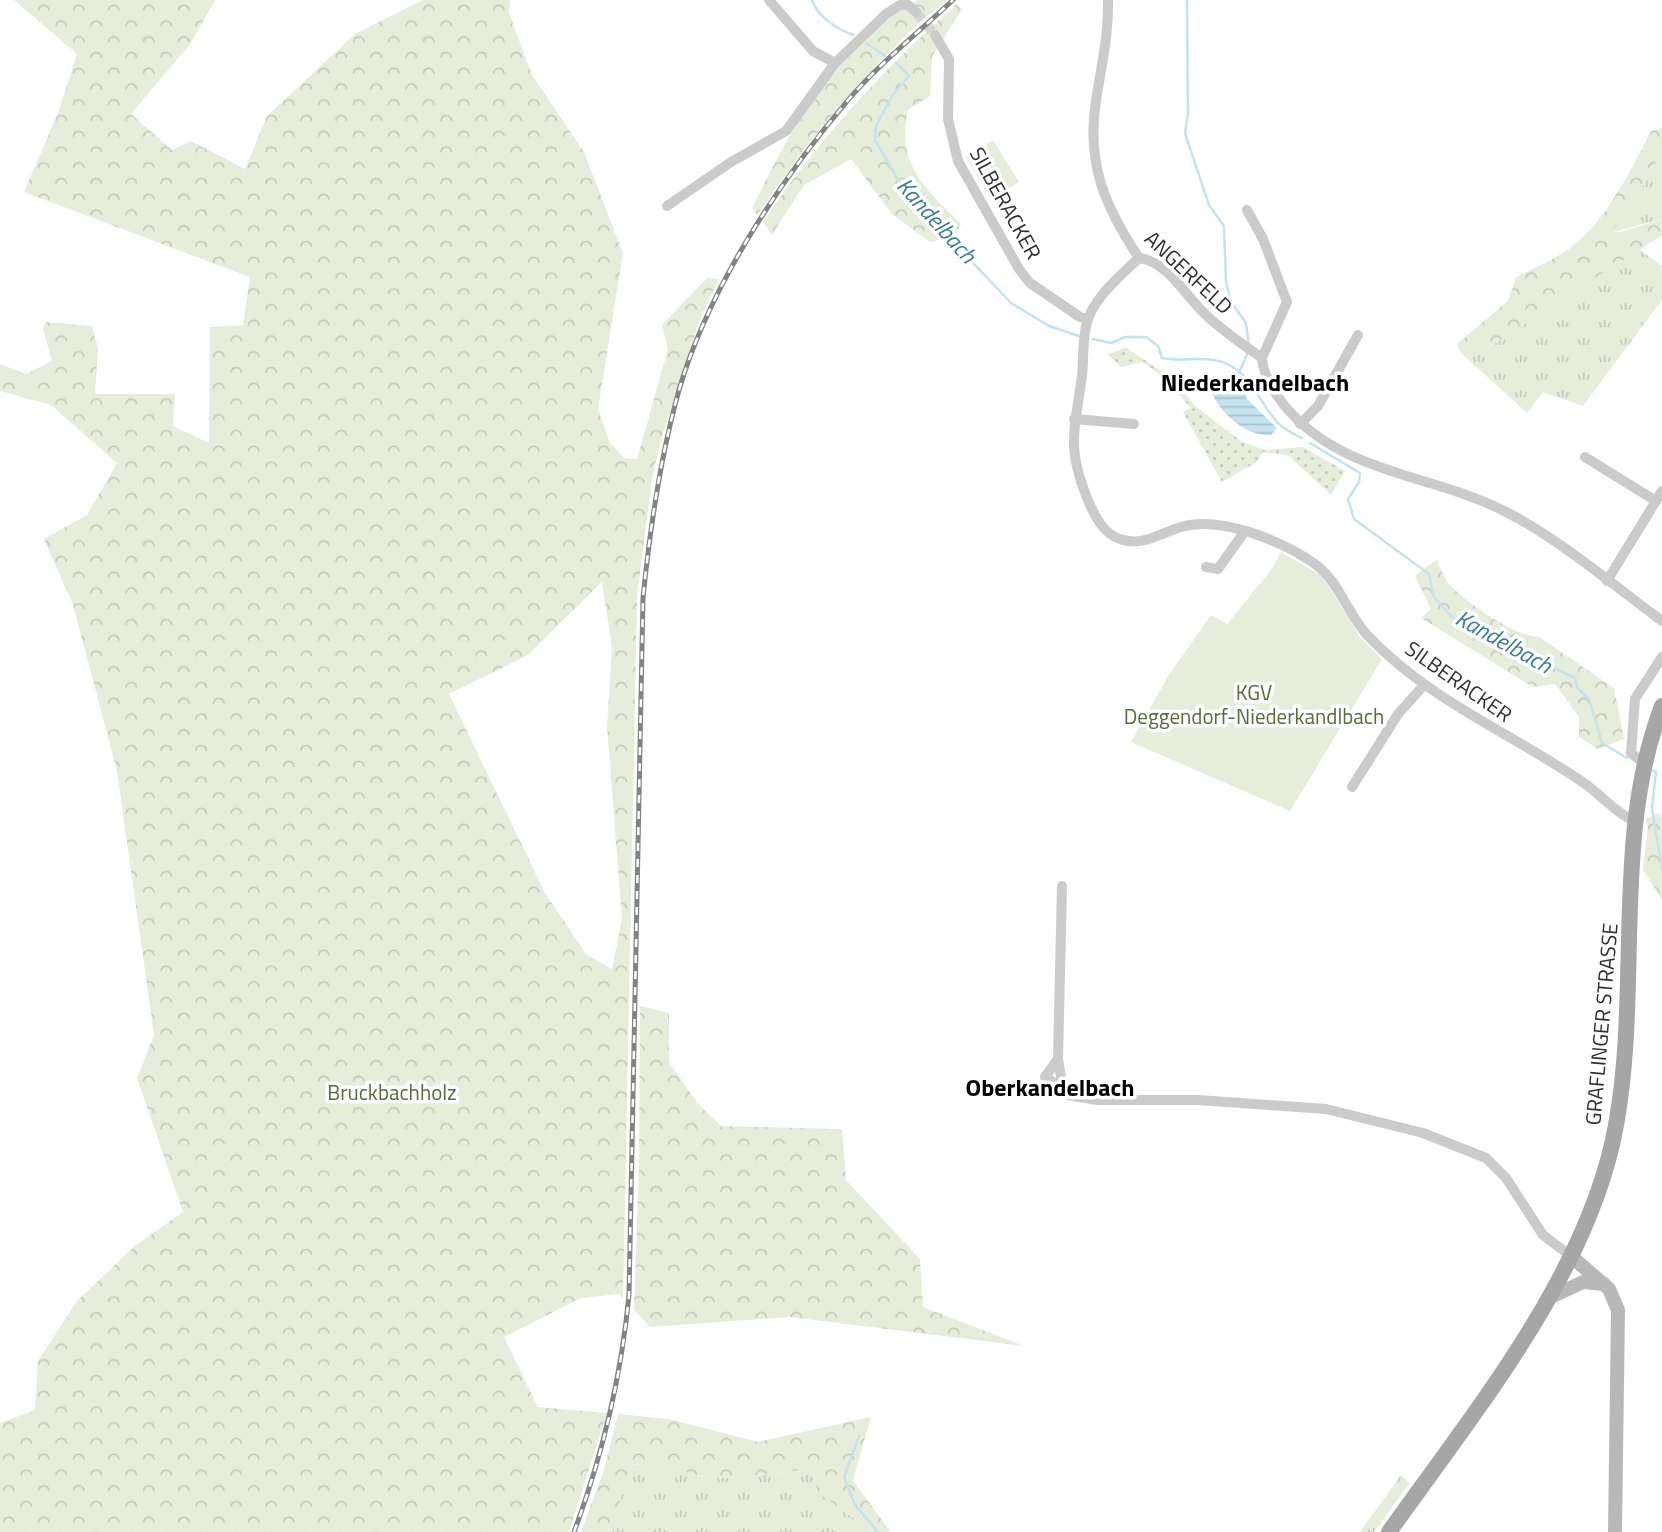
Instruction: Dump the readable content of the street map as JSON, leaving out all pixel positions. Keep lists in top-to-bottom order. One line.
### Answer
{"streets":{"main road":["GRAFLINGER STRASSE"],"street":["SILBERACKER","ANGERFELD"]},"crossings":[["SILBERACKER","GRAFLINGER STRASSE"]],"districts":["Niederkandelbach","Oberkandelbach"],"water":["Kandelbach"],"parks":["KGV Deggendorf-Niederkandlbach","Bruckbachholz"]}
